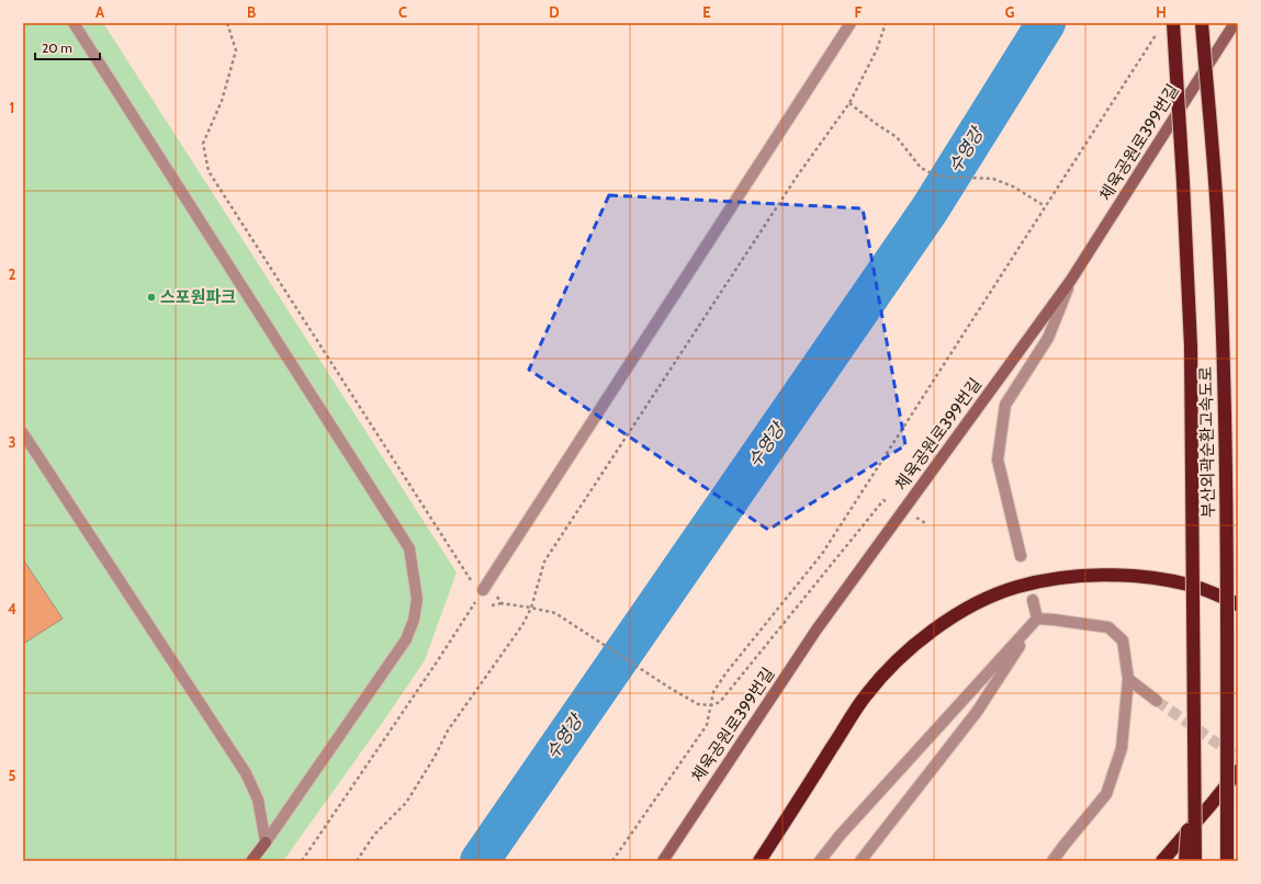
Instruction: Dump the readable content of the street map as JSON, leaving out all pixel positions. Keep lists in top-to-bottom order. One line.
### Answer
{"streets":{"highway":["부산외곽순환고속도로"],"street":["체육공원로399번길"]},"water":["수영강"],"places":["스포원파크"],"scale_bar":"20 m","grid":{"columns":["A","B","C","D","E","F","G","H"],"rows":["1","2","3","4","5"]}}
